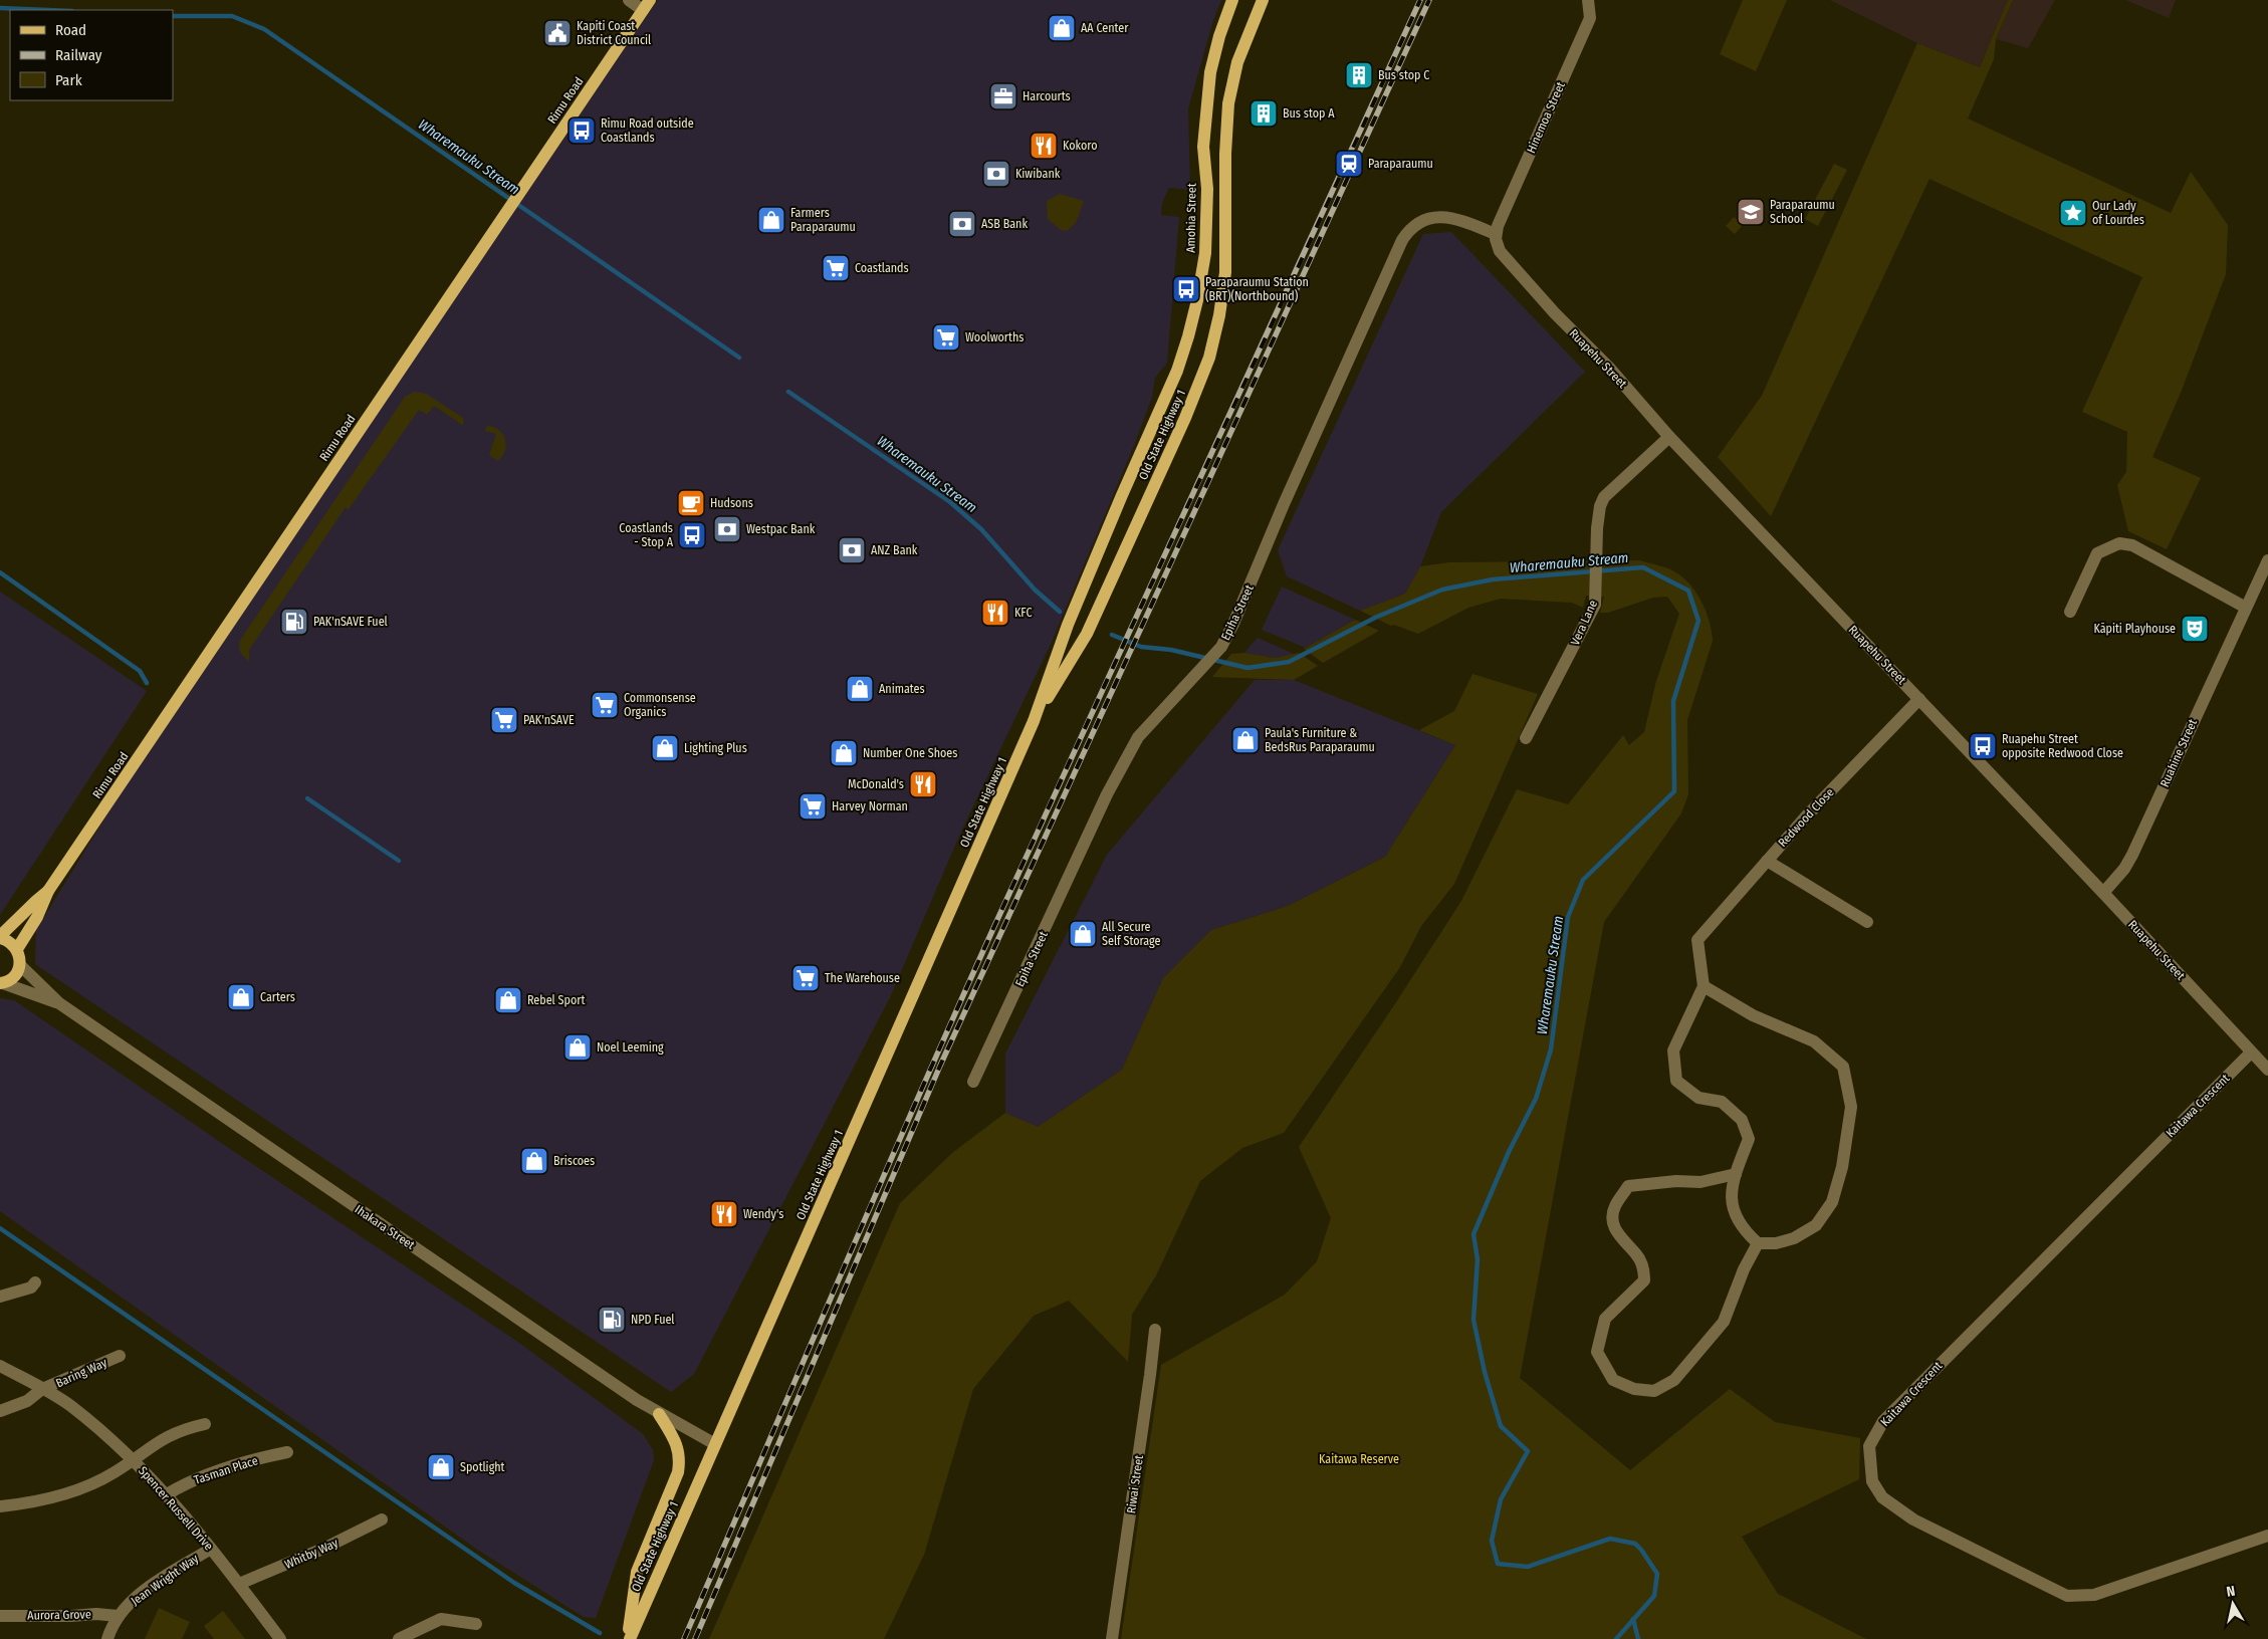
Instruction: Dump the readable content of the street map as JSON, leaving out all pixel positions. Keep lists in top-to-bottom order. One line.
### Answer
{"streets":{"main road":["Rimu Road","Amohia Street","Old State Highway 1"],"street":["Hinemoa Street","Ruapehu Street","Epiha Street","Vera Lane","Ruahine Street","Redwood Close","Kaitawa Crescent","Ihakara Street","Baring Way","Tasman Place","Riwai Street","Spencer Russell Drive","Whitby Way","Jean Wright Way","Aurora Grove"]},"crossings":[["Hinemoa Street","Ruapehu Street"],["Hinemoa Street","Epiha Street"],["Amohia Street","Old State Highway 1"],["Ruapehu Street","Epiha Street"],["Ruapehu Street","Vera Lane"],["Ruapehu Street","Ruahine Street"],["Ruapehu Street","Redwood Close"],["Ruapehu Street","Kaitawa Crescent"],["Old State Highway 1","Ihakara Street"],["Baring Way","Spencer Russell Drive"],["Tasman Place","Spencer Russell Drive"],["Spencer Russell Drive","Whitby Way"],["Spencer Russell Drive","Jean Wright Way"],["Jean Wright Way","Aurora Grove"]],"water":["Wharemauku Stream"],"parks":["Kaitawa Reserve"],"places":{"shop":["AA Center","Farmers Paraparaumu","Animates","Paula's Furniture & BedsRus Paraparaumu","Lighting Plus","Number One Shoes","All Secure Self Storage","Carters","Rebel Sport","Noel Leeming","Briscoes","Spotlight"],"public building":["Kapiti Coast District Council"],"building":["Bus stop C","Bus stop A"],"office":["Harcourts"],"bus stop":["Rimu Road outside Coastlands","Paraparaumu Station (BRT)(Northbound)","Coastlands - Stop A","Ruapehu Street opposite Redwood Close"],"restaurant":["Kokoro","KFC","McDonald's","Wendy's"],"station":["Paraparaumu"],"bank":["Kiwibank","ASB Bank","Westpac Bank","ANZ Bank"],"school or university":["Paraparaumu School"],"place":["Our Lady of Lourdes"],"supermarket":["Coastlands","Woolworths","Commonsense Organics","PAK'nSAVE","Harvey Norman","The Warehouse"],"cafe":["Hudsons"],"fuel station":["PAK'nSAVE Fuel","NPD Fuel"],"theatre":["Kāpiti Playhouse"]},"legend":["Road","Railway","Park"],"north":"top"}
